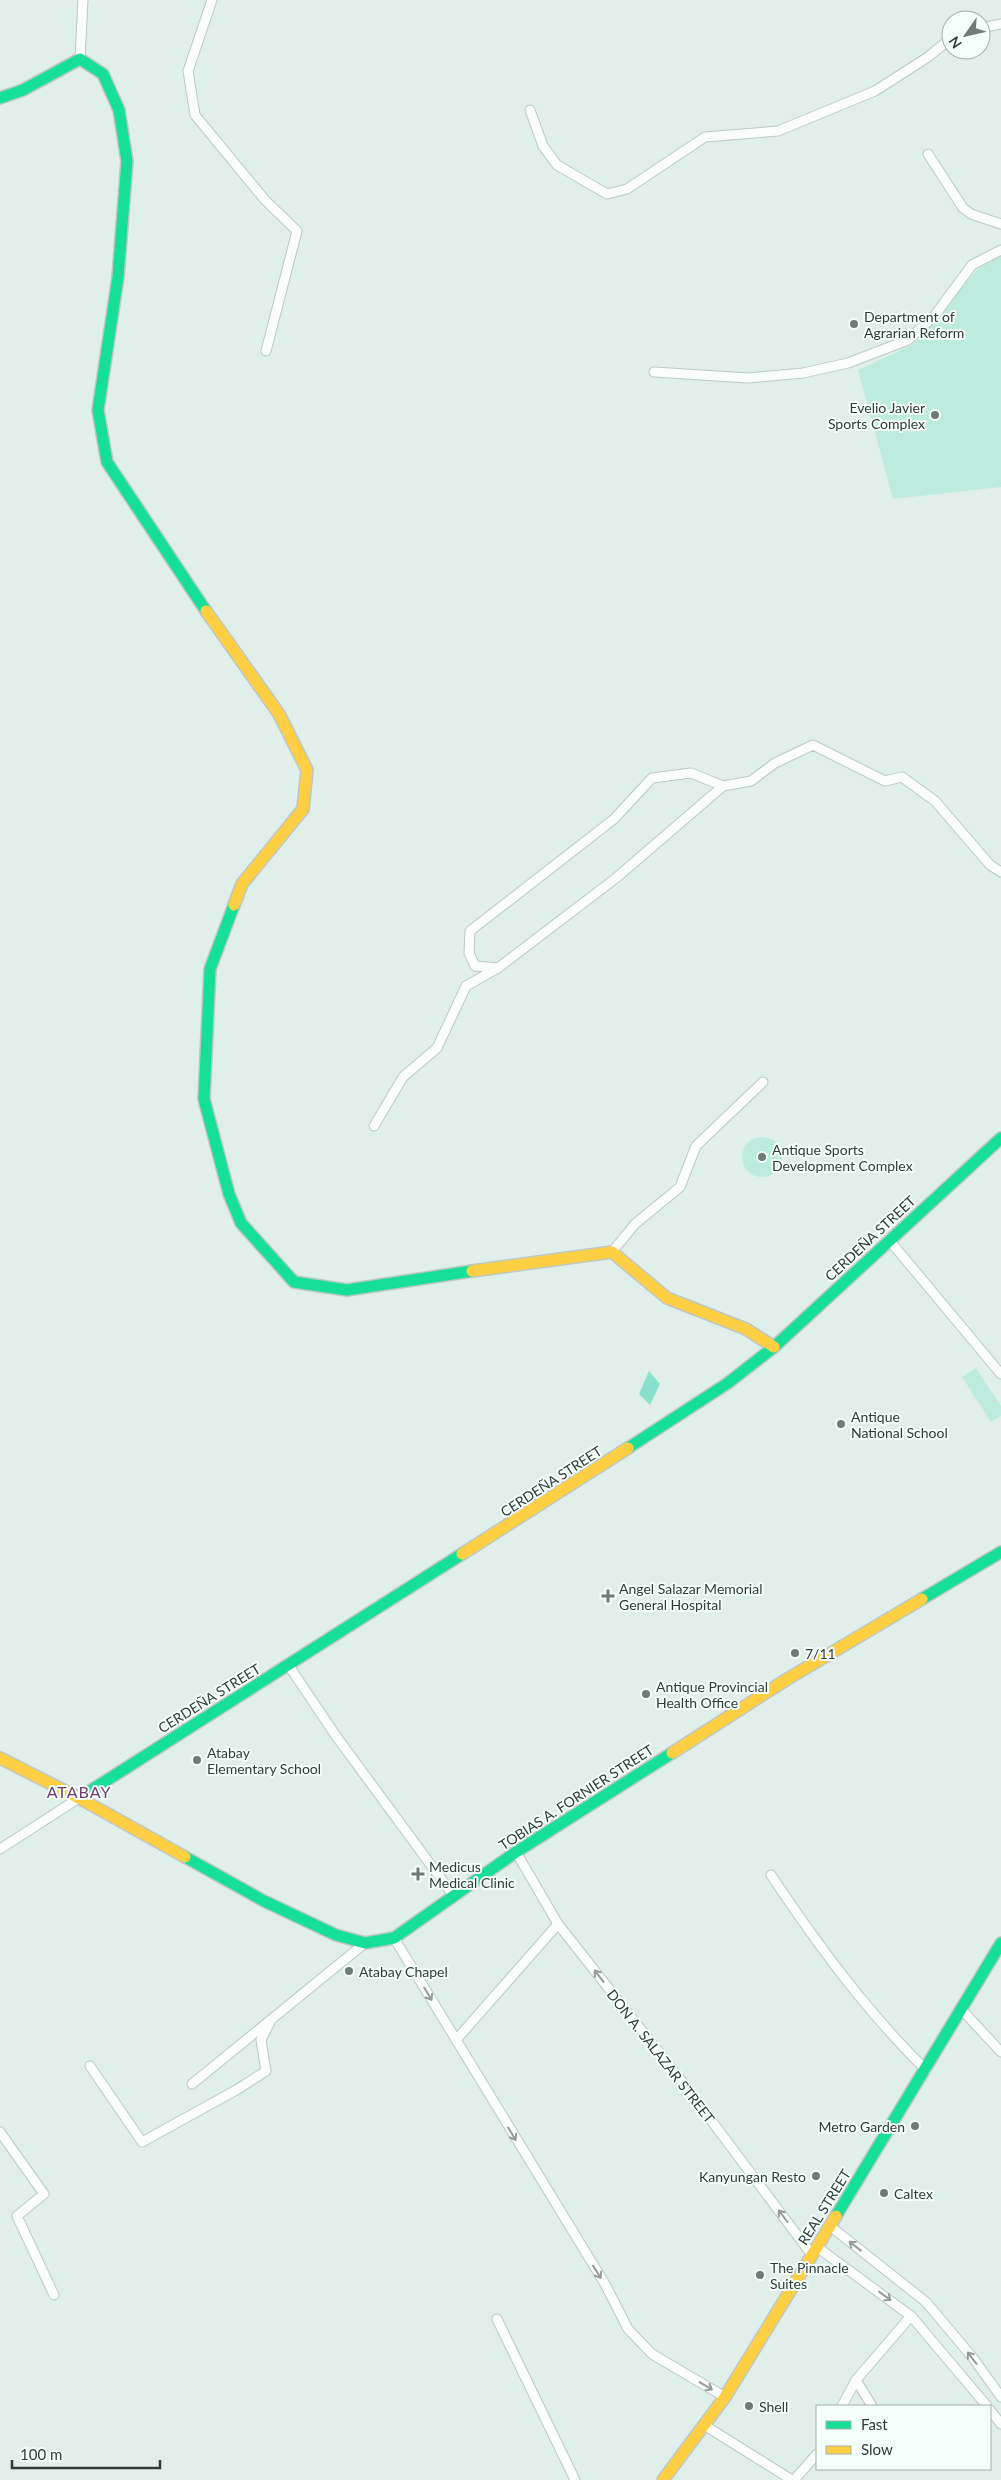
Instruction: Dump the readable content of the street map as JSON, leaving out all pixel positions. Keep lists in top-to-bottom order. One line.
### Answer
{"streets":{"main road":["CERDEÑA STREET","TOBIAS A. FORNIER STREET","REAL STREET"],"street":["DON A. SALAZAR STREET"]},"crossings":[["CERDEÑA STREET","TOBIAS A. FORNIER STREET"],["TOBIAS A. FORNIER STREET","DON A. SALAZAR STREET"],["DON A. SALAZAR STREET","REAL STREET"]],"districts":["ATABAY"],"places":{"other":["Department of Agrarian Reform","Evelio Javier Sports Complex","Antique Sports Development Complex","Antique National School","7/11","Antique Provincial Health Office","Atabay Elementary School","Atabay Chapel","Metro Garden","Kanyungan Resto","Caltex","The Pinnacle Suites","Shell"],"health":["Angel Salazar Memorial General Hospital","Medicus Medical Clinic"]},"legend":["Fast","Slow"],"scale_bar":"100 m","north":"bottom left"}
